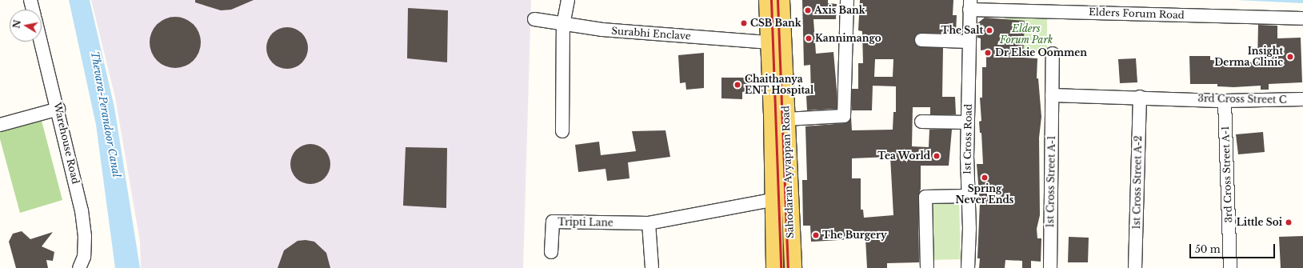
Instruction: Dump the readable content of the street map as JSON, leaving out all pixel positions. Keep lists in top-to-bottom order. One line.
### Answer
{"streets":{"main road":["Sahodaran Ayyappan Road"],"street":["Elders Forum Road","Surabhi Enclave","3rd Cross Street C","1st Cross Road","Warehouse Road","3rd Cross Street A-1","1st Cross Street A-1","1st Cross Street A-2","Tripti Lane"]},"crossings":[["Elders Forum Road","1st Cross Road"],["Surabhi Enclave","Sahodaran Ayyappan Road"],["3rd Cross Street C","3rd Cross Street A-1"],["3rd Cross Street C","1st Cross Street A-1"],["3rd Cross Street C","1st Cross Street A-2"],["Sahodaran Ayyappan Road","Tripti Lane"]],"water":["Thevara-Perandoor Canal"],"parks":["Elders Forum Park"],"places":["Axis Bank","CSB Bank","The Salt","Kannimango","Dr Elsie Oommen","Insight Derma Clinic","Chaithanya ENT Hospital","Tea World","Spring Never Ends","Little Soi","The Burgery"],"scale_bar":"50 m","north":"left"}
